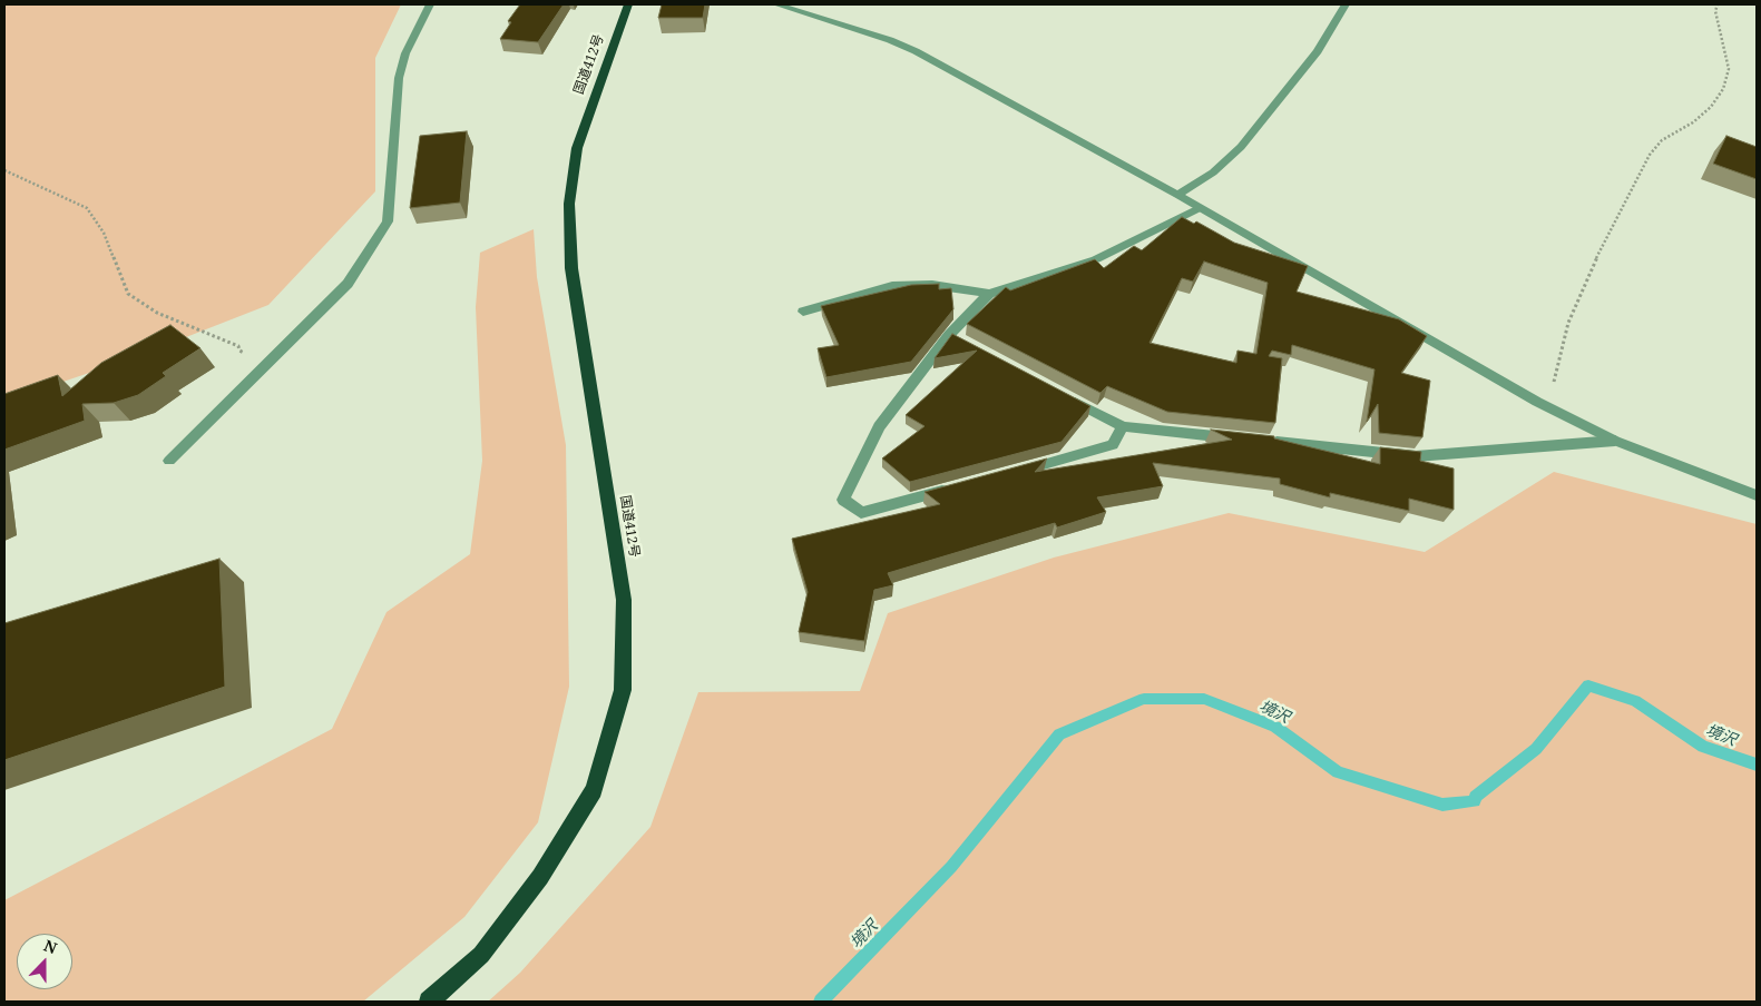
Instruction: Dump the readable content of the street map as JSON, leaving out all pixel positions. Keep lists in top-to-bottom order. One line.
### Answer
{"streets":{"highway":["国道412号"]},"water":["境沢"],"north":"top"}
